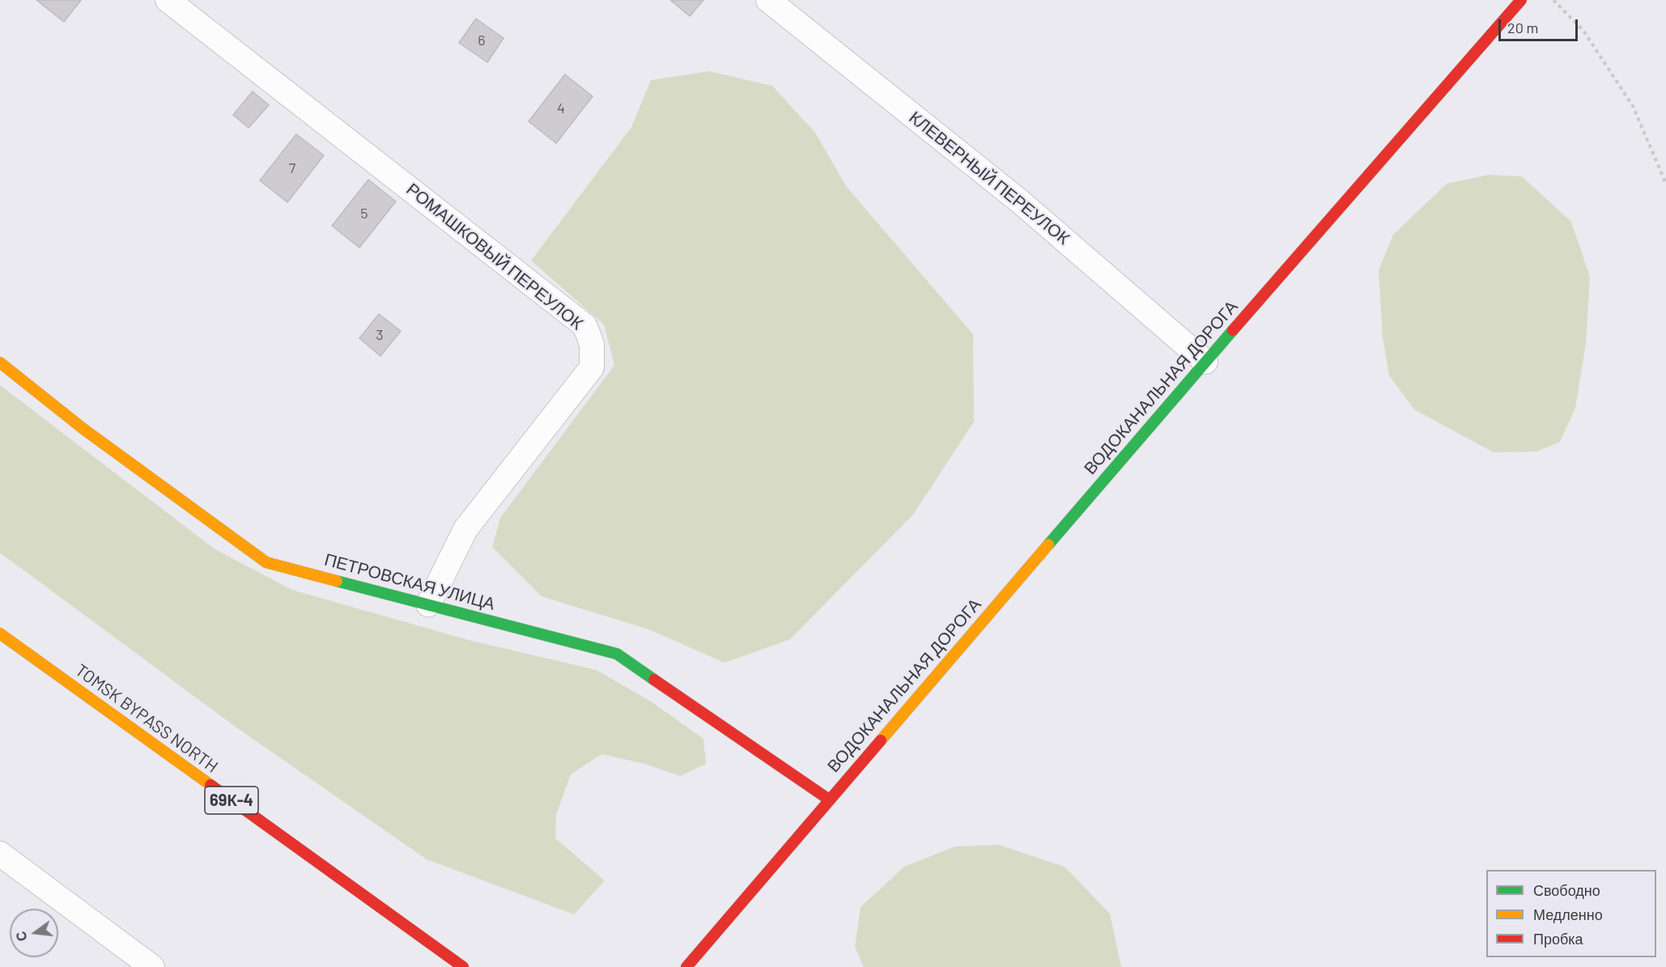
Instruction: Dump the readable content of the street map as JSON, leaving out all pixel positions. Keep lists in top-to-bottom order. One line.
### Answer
{"streets":{"street":["КЛЕВЕРНЫЙ ПЕРЕУЛОК","РОМАШКОВЫЙ ПЕРЕУЛОК","ВОДОКАНАЛЬНАЯ ДОРОГА","ПЕТРОВСКАЯ УЛИЦА","TOMSK BYPASS NORTH","69К-4"]},"crossings":[["КЛЕВЕРНЫЙ ПЕРЕУЛОК","ВОДОКАНАЛЬНАЯ ДОРОГА"],["РОМАШКОВЫЙ ПЕРЕУЛОК","ПЕТРОВСКАЯ УЛИЦА"],["ВОДОКАНАЛЬНАЯ ДОРОГА","ПЕТРОВСКАЯ УЛИЦА"]],"house_numbers":["6","4","7","5","3"],"legend":["Свободно","Медленно","Пробка"],"scale_bar":"20 m","north":"left"}
